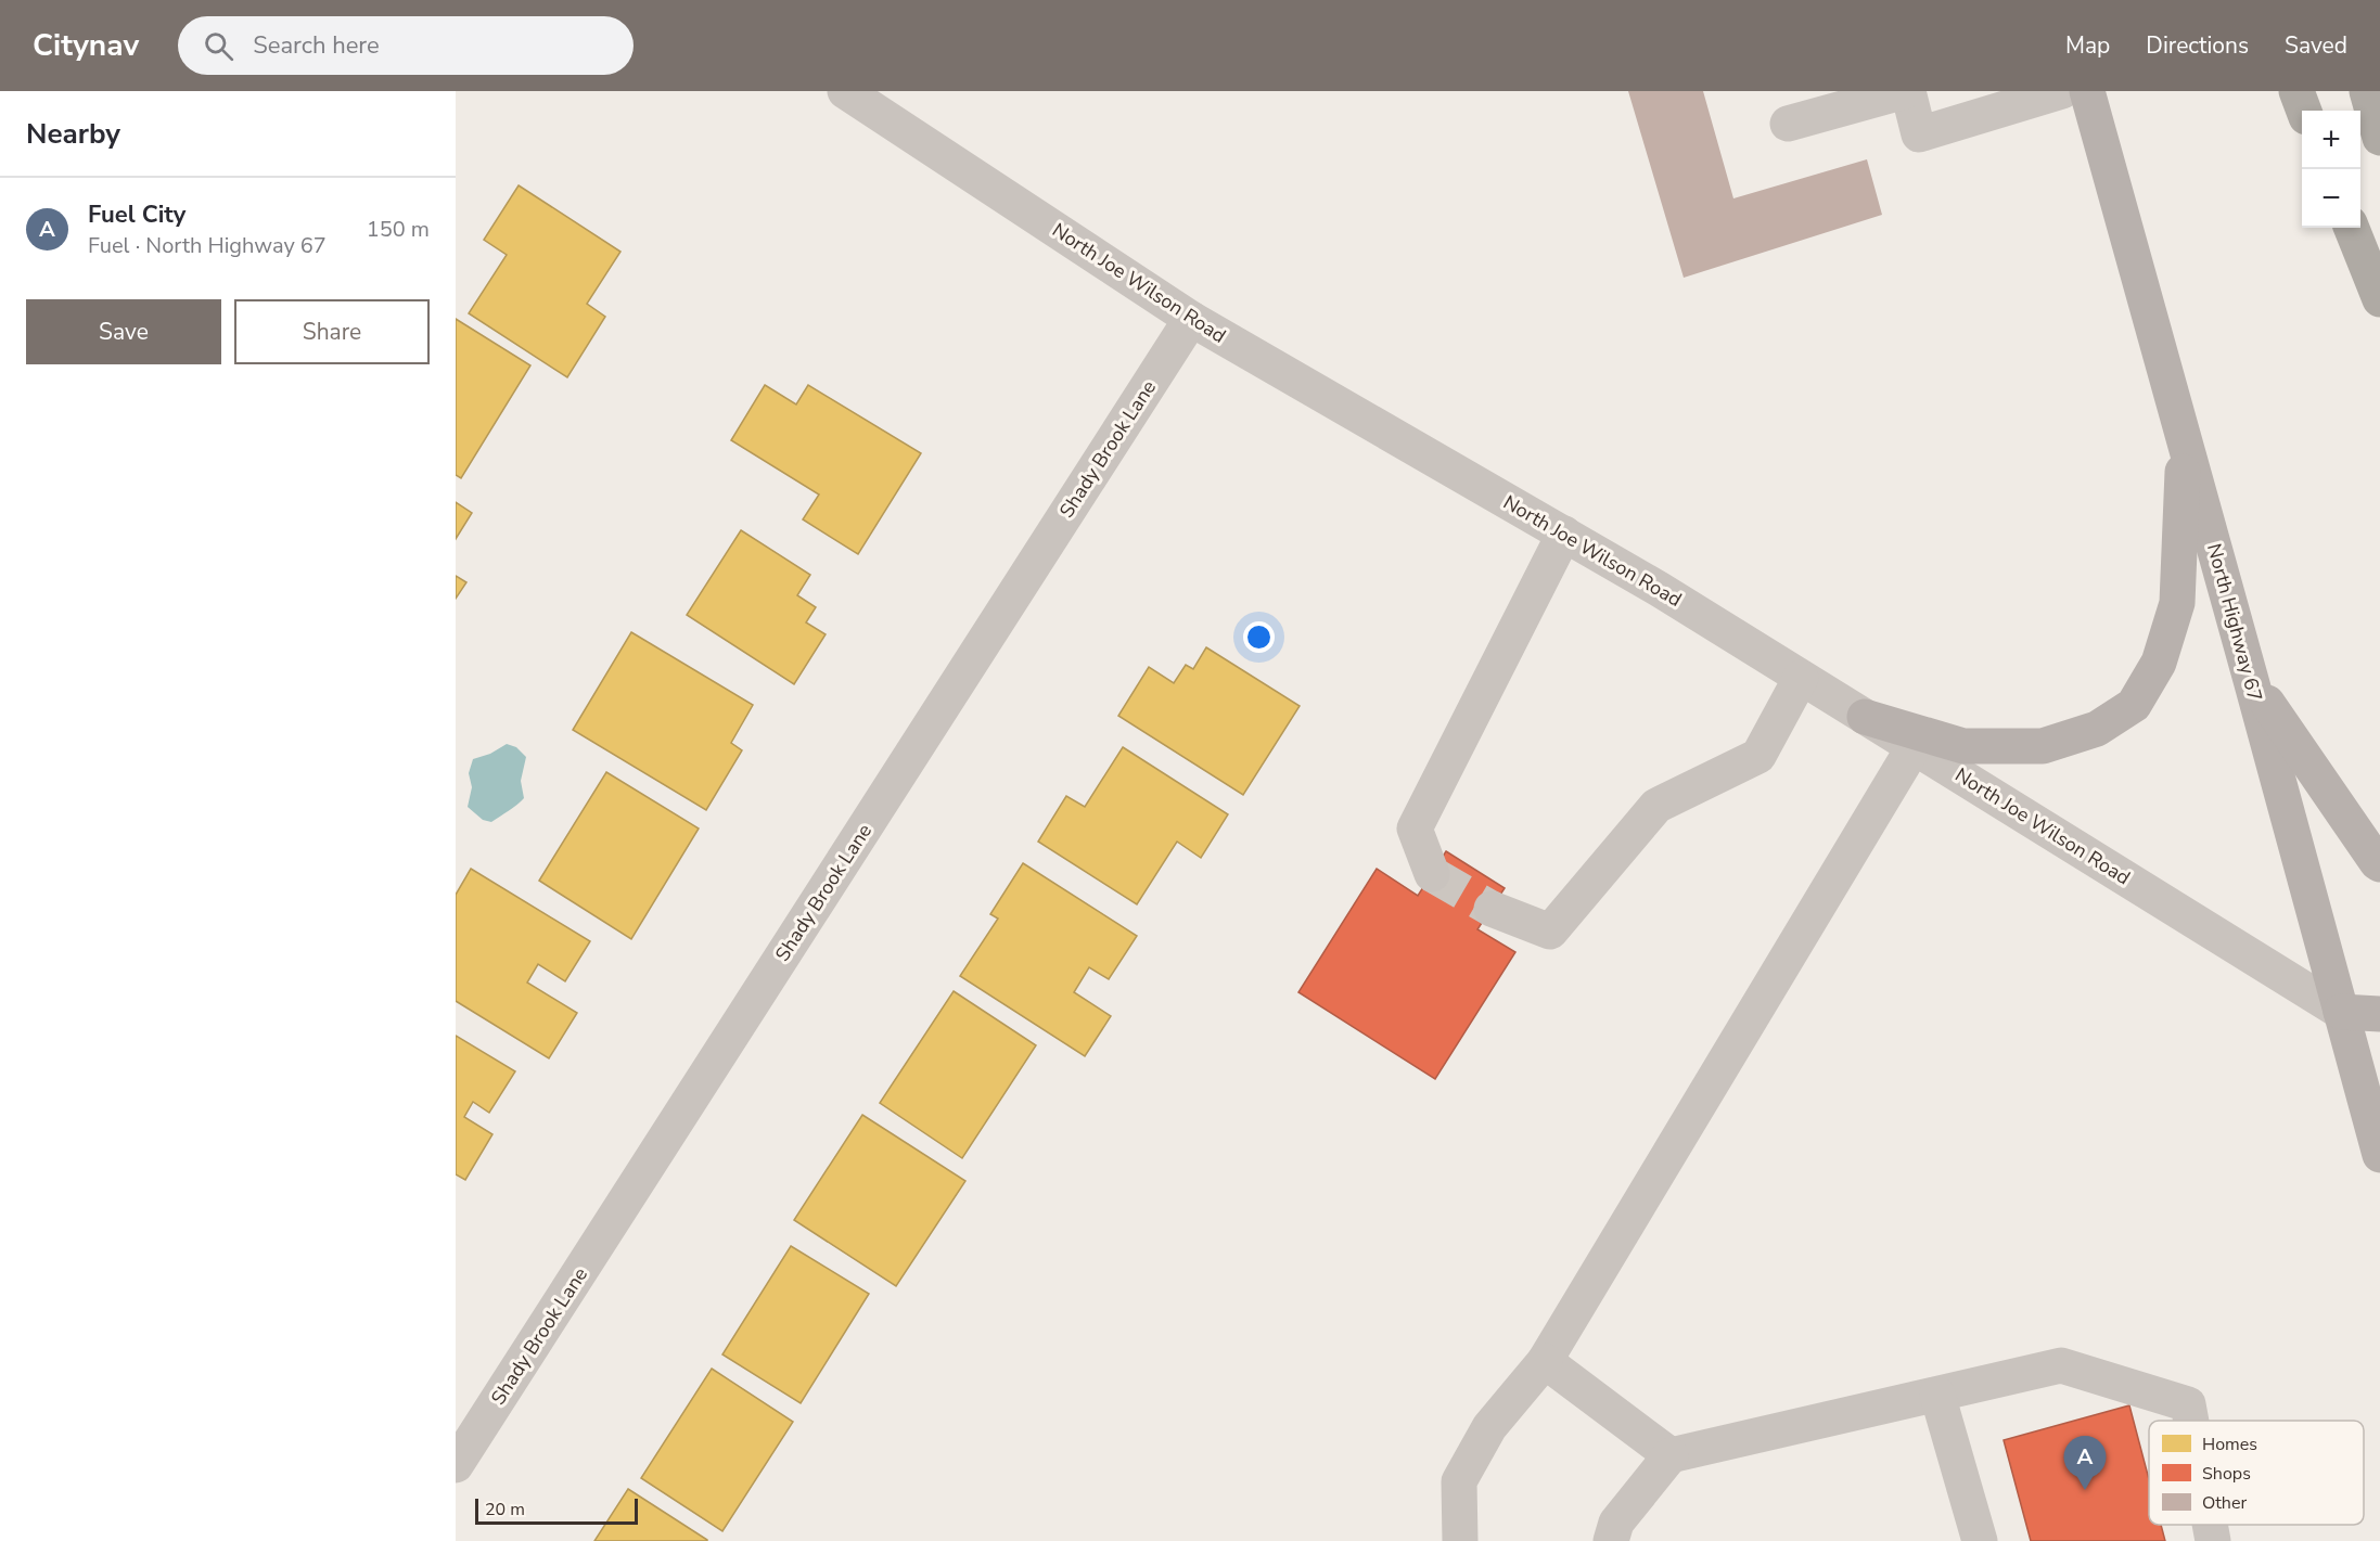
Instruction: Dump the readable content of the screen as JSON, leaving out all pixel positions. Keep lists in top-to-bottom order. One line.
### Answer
{"streets":{"main road":["North Highway 67"],"street":["North Joe Wilson Road","Shady Brook Lane"]},"crossings":[["North Joe Wilson Road","Shady Brook Lane"],["North Joe Wilson Road","North Highway 67"]],"legend":["Homes","Shops","Other"],"scale_bar":"20 m","page":{"header":"Citynav","search":"Search here","nav":["Map","Directions","Saved"],"heading":"Nearby","map_buttons":["+","−"],"list":[{"mark":"A","name":"Fuel City","note":"Fuel · North Highway 67","value":"150 m"}],"buttons":["Save","Share"],"pins":"A","scale":"20 m"}}
